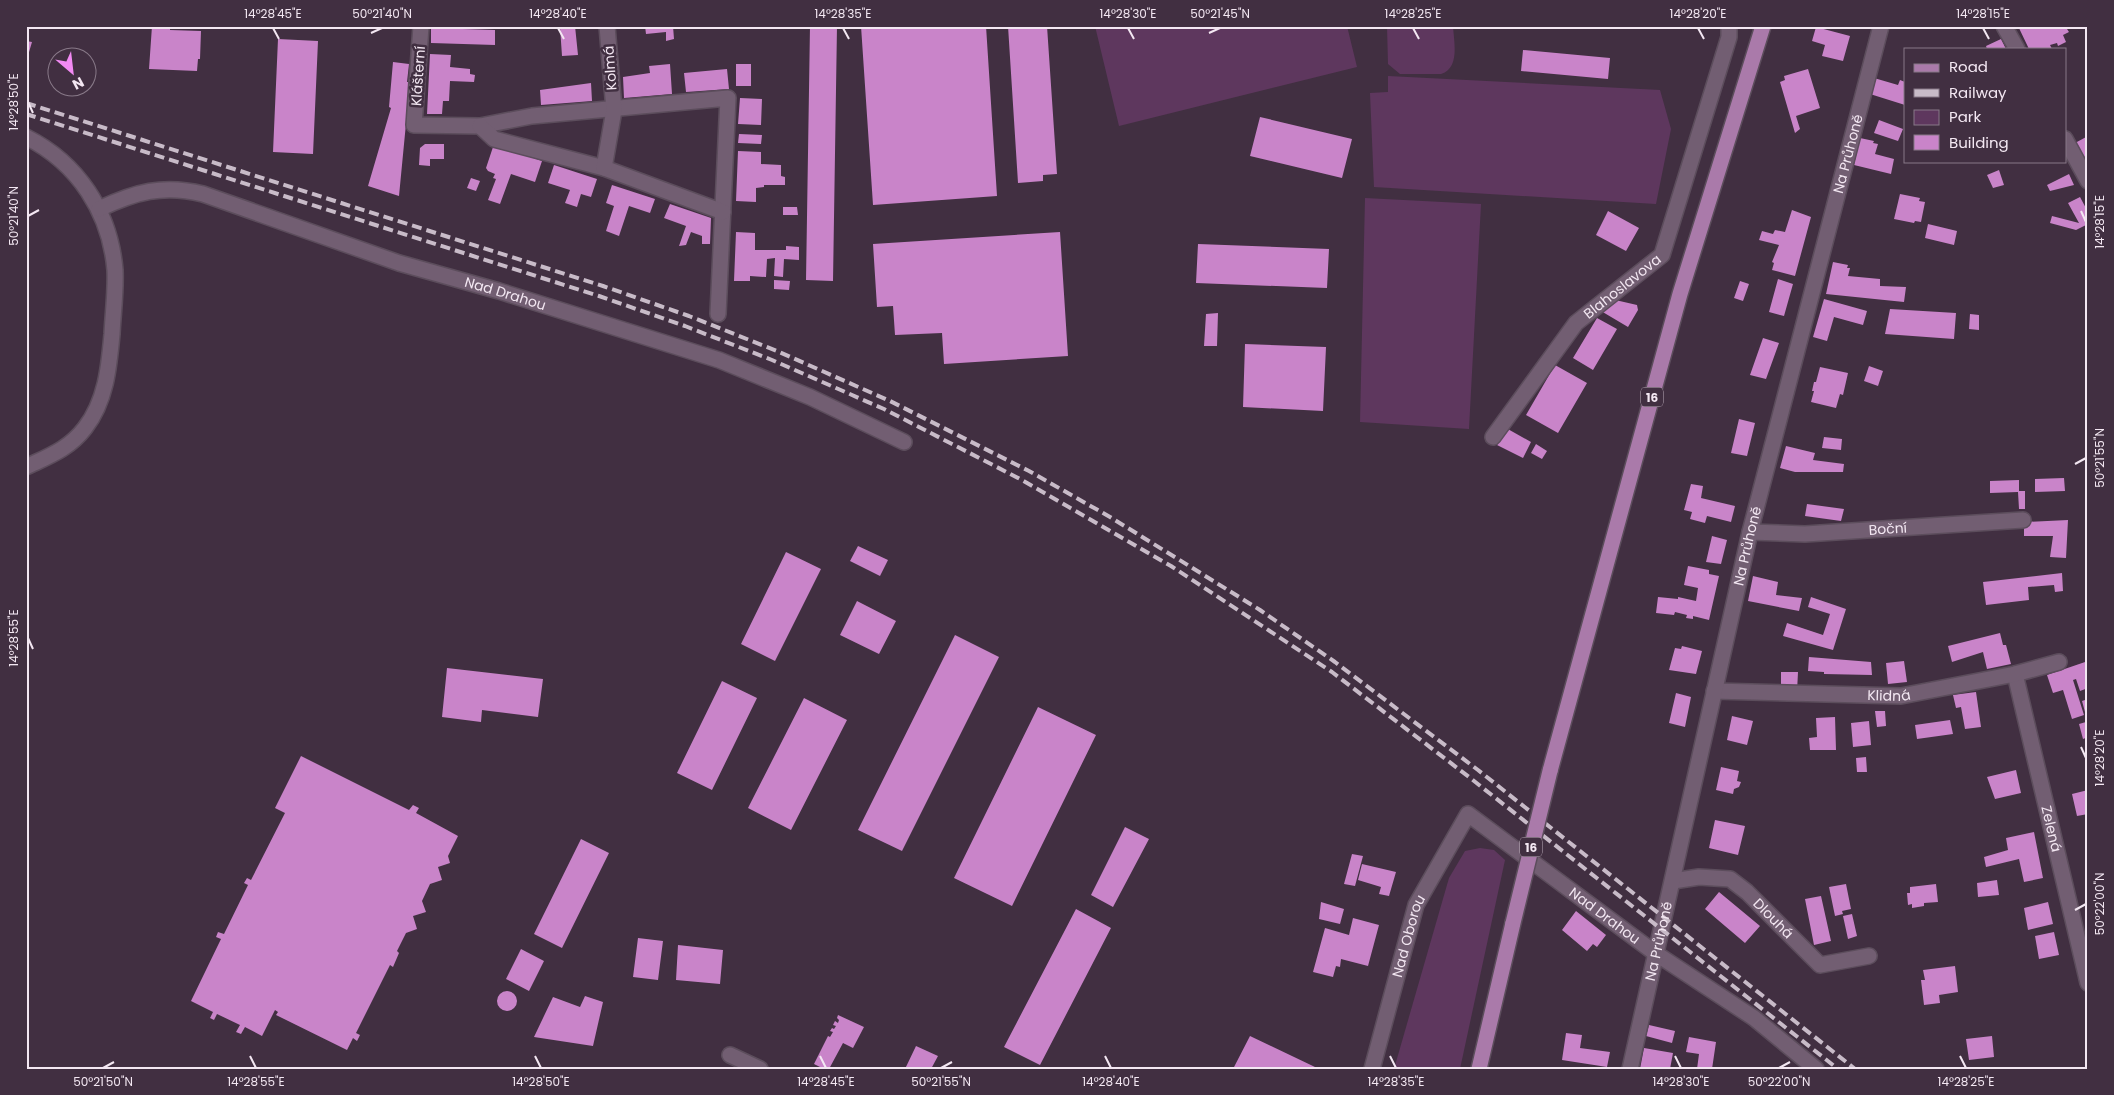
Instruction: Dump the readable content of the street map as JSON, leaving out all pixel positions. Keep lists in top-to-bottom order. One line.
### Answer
{"streets":{"main road":["16"],"street":["Kolmá","Klášterní","Na Průhoně","Blahoslavova","Nad Drahou","Boční","Klidná","Zelená","Dlouhá","Nad Oborou"]},"crossings":[["Na Průhoně","Nad Drahou"],["Na Průhoně","Boční"],["Na Průhoně","Klidná"],["Na Průhoně","Dlouhá"],["Nad Drahou","Nad Oborou"],["Klidná","Zelená"]],"legend":["Road","Railway","Park","Building"],"north":"bottom right","coordinates":["14°28'45\"E","50°21'40\"N","14°28'40\"E","14°28'35\"E","14°28'30\"E","50°21'45\"N","14°28'25\"E","14°28'20\"E","14°28'15\"E","14°28'50\"E","50°21'55\"N","14°28'55\"E","50°22'00\"N","50°21'50\"N"]}
